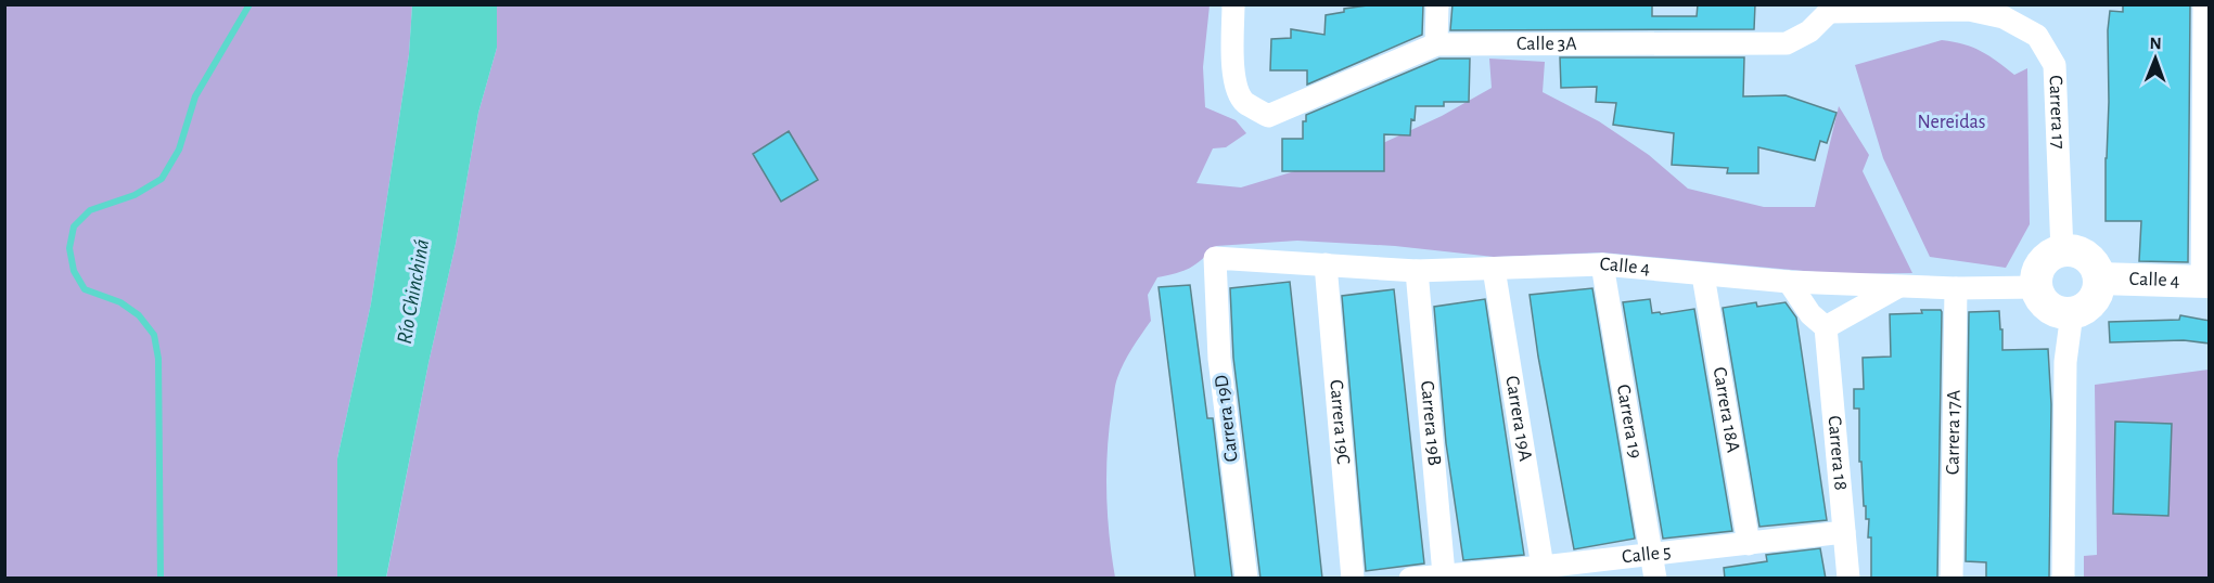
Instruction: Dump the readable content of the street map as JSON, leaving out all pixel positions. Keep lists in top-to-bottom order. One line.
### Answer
{"streets":{"main road":["Calle 4"],"street":["Calle 3A","Carrera 17","Carrera 18A","Carrera 19A","Carrera 19D","Carrera 19C","Carrera 19","Carrera 19B","Carrera 17A","Carrera 18","Calle 5"]},"crossings":[["Calle 3A","Carrera 17"],["Carrera 17","Calle 4"],["Calle 4","Carrera 18A"],["Calle 4","Carrera 19A"],["Calle 4","Carrera 19D"],["Calle 4","Carrera 19C"],["Calle 4","Carrera 19"],["Calle 4","Carrera 19B"],["Calle 4","Carrera 17A"],["Carrera 18A","Calle 5"],["Carrera 19A","Calle 5"],["Carrera 19","Calle 5"],["Carrera 19B","Calle 5"],["Carrera 18","Calle 5"]],"water":["Río Chinchiná"],"parks":["Nereidas"],"north":"top"}
